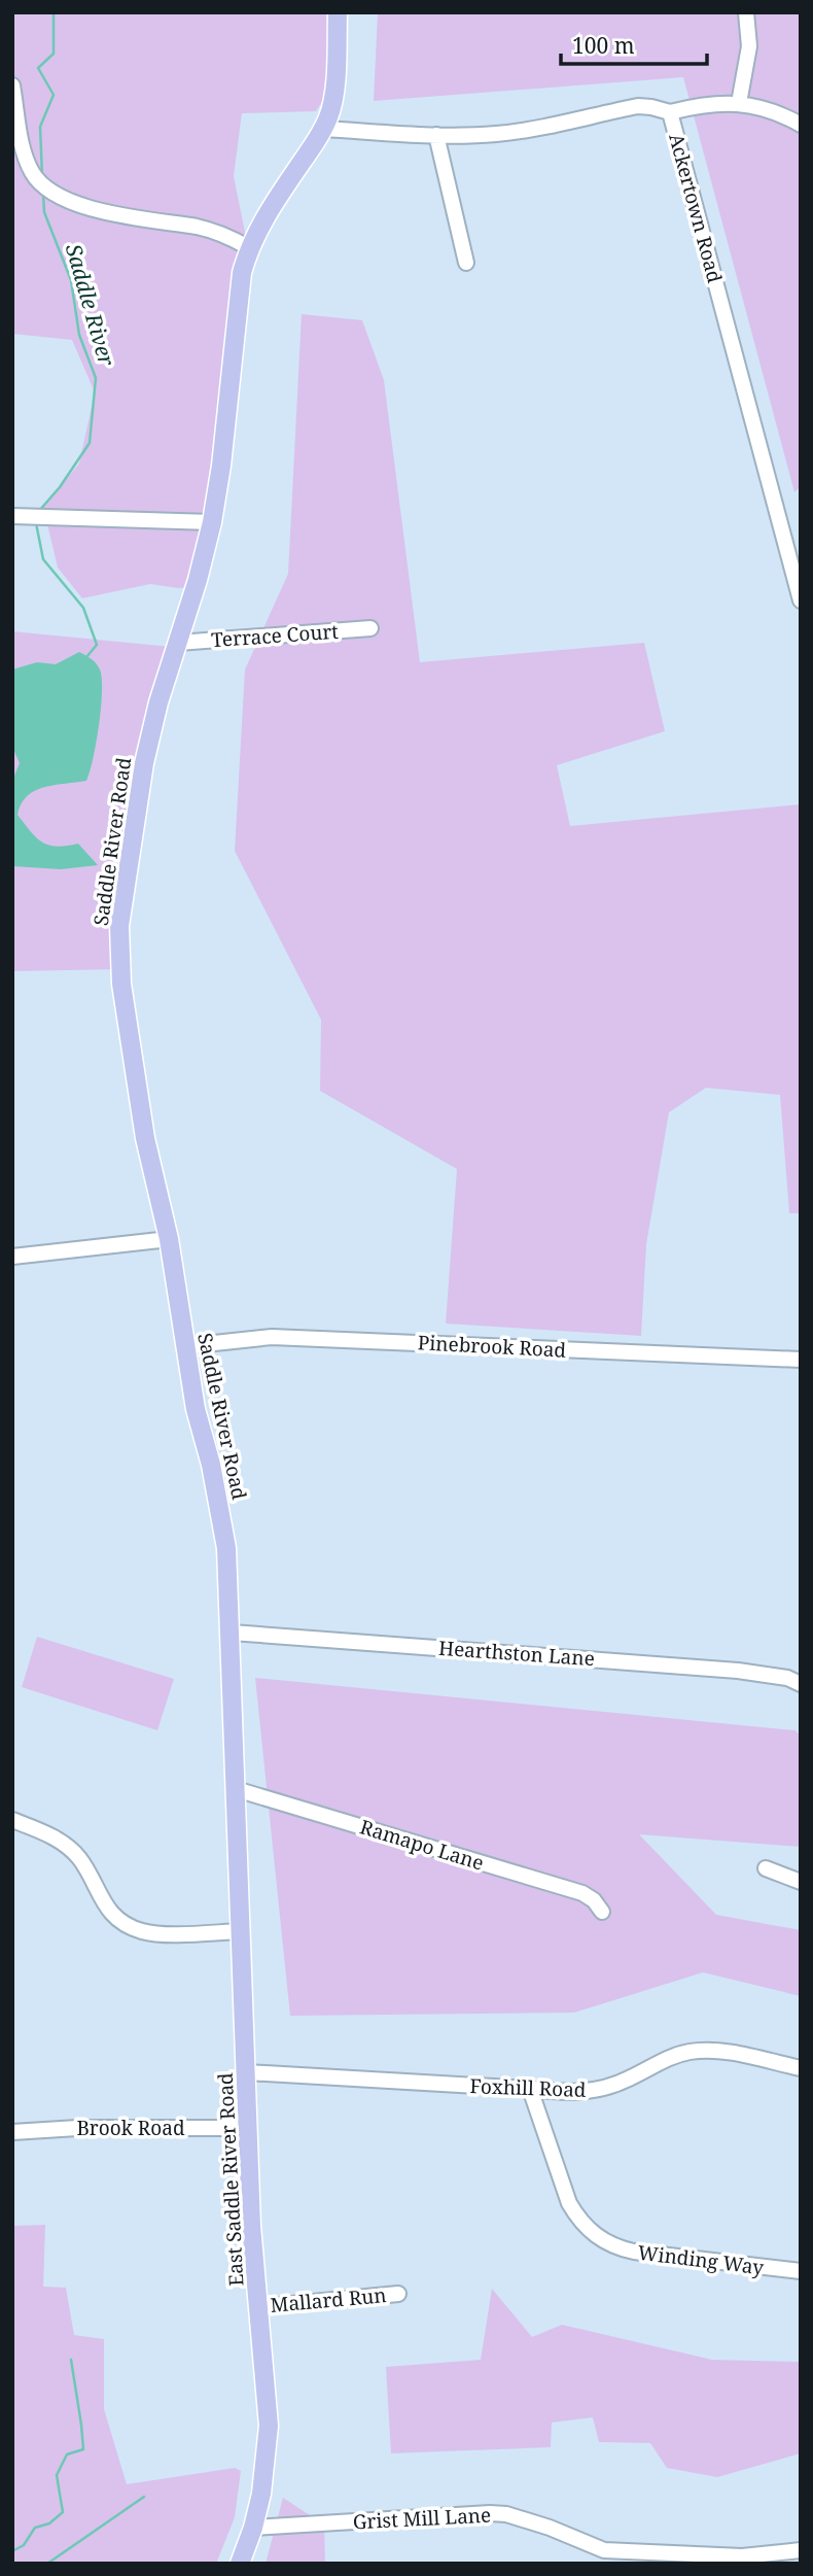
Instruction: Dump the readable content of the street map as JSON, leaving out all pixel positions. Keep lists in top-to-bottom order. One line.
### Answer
{"streets":{"main road":["Saddle River Road","East Saddle River Road"],"street":["Ackertown Road","Terrace Court","Pinebrook Road","Hearthston Lane","Ramapo Lane","Foxhill Road","Brook Road","Winding Way","Mallard Run","Grist Mill Lane"]},"crossings":[["Ackertown Road","Saddle River Road"],["Terrace Court","Saddle River Road"],["Saddle River Road","Pinebrook Road"],["Saddle River Road","Hearthston Lane"],["Saddle River Road","Ramapo Lane"],["Saddle River Road","East Saddle River Road"],["Ramapo Lane","East Saddle River Road"],["Foxhill Road","East Saddle River Road"],["Foxhill Road","Winding Way"],["Brook Road","East Saddle River Road"],["East Saddle River Road","Mallard Run"],["East Saddle River Road","Grist Mill Lane"]],"water":["Saddle River"],"scale_bar":"100 m"}
